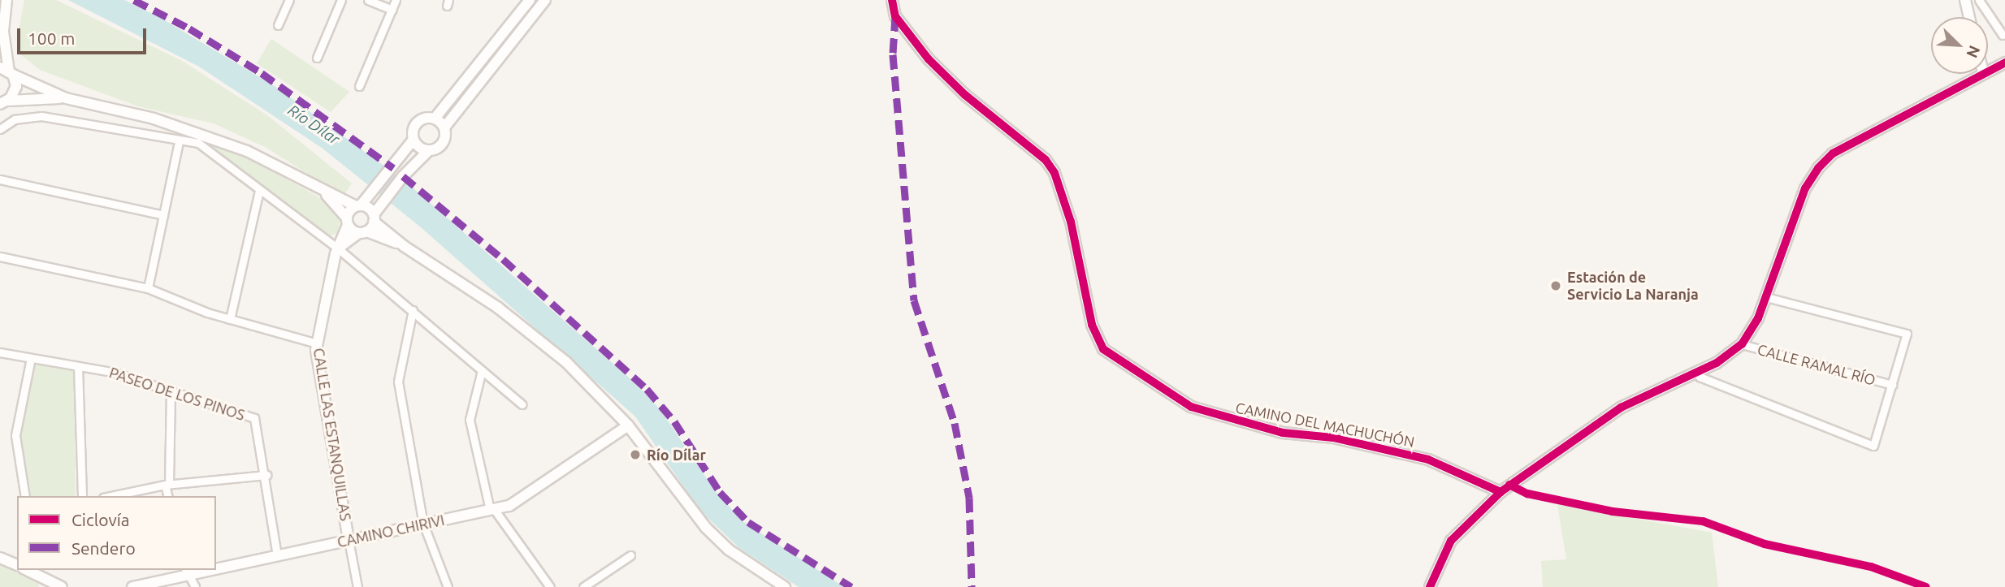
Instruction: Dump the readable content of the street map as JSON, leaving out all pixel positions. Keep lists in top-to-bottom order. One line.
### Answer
{"streets":{"street":["CALLE RAMAL RÍO","PASEO DE LOS PINOS","CAMINO DEL MACHUCHÓN","CALLE LAS ESTANQUILLAS","CAMINO CHIRIVI"]},"crossings":[["CALLE LAS ESTANQUILLAS","CAMINO CHIRIVI"]],"water":["Río Dílar"],"places":["Estación de Servicio La Naranja","Río Dílar"],"legend":["Ciclovía","Sendero"],"scale_bar":"100 m","north":"bottom right"}
